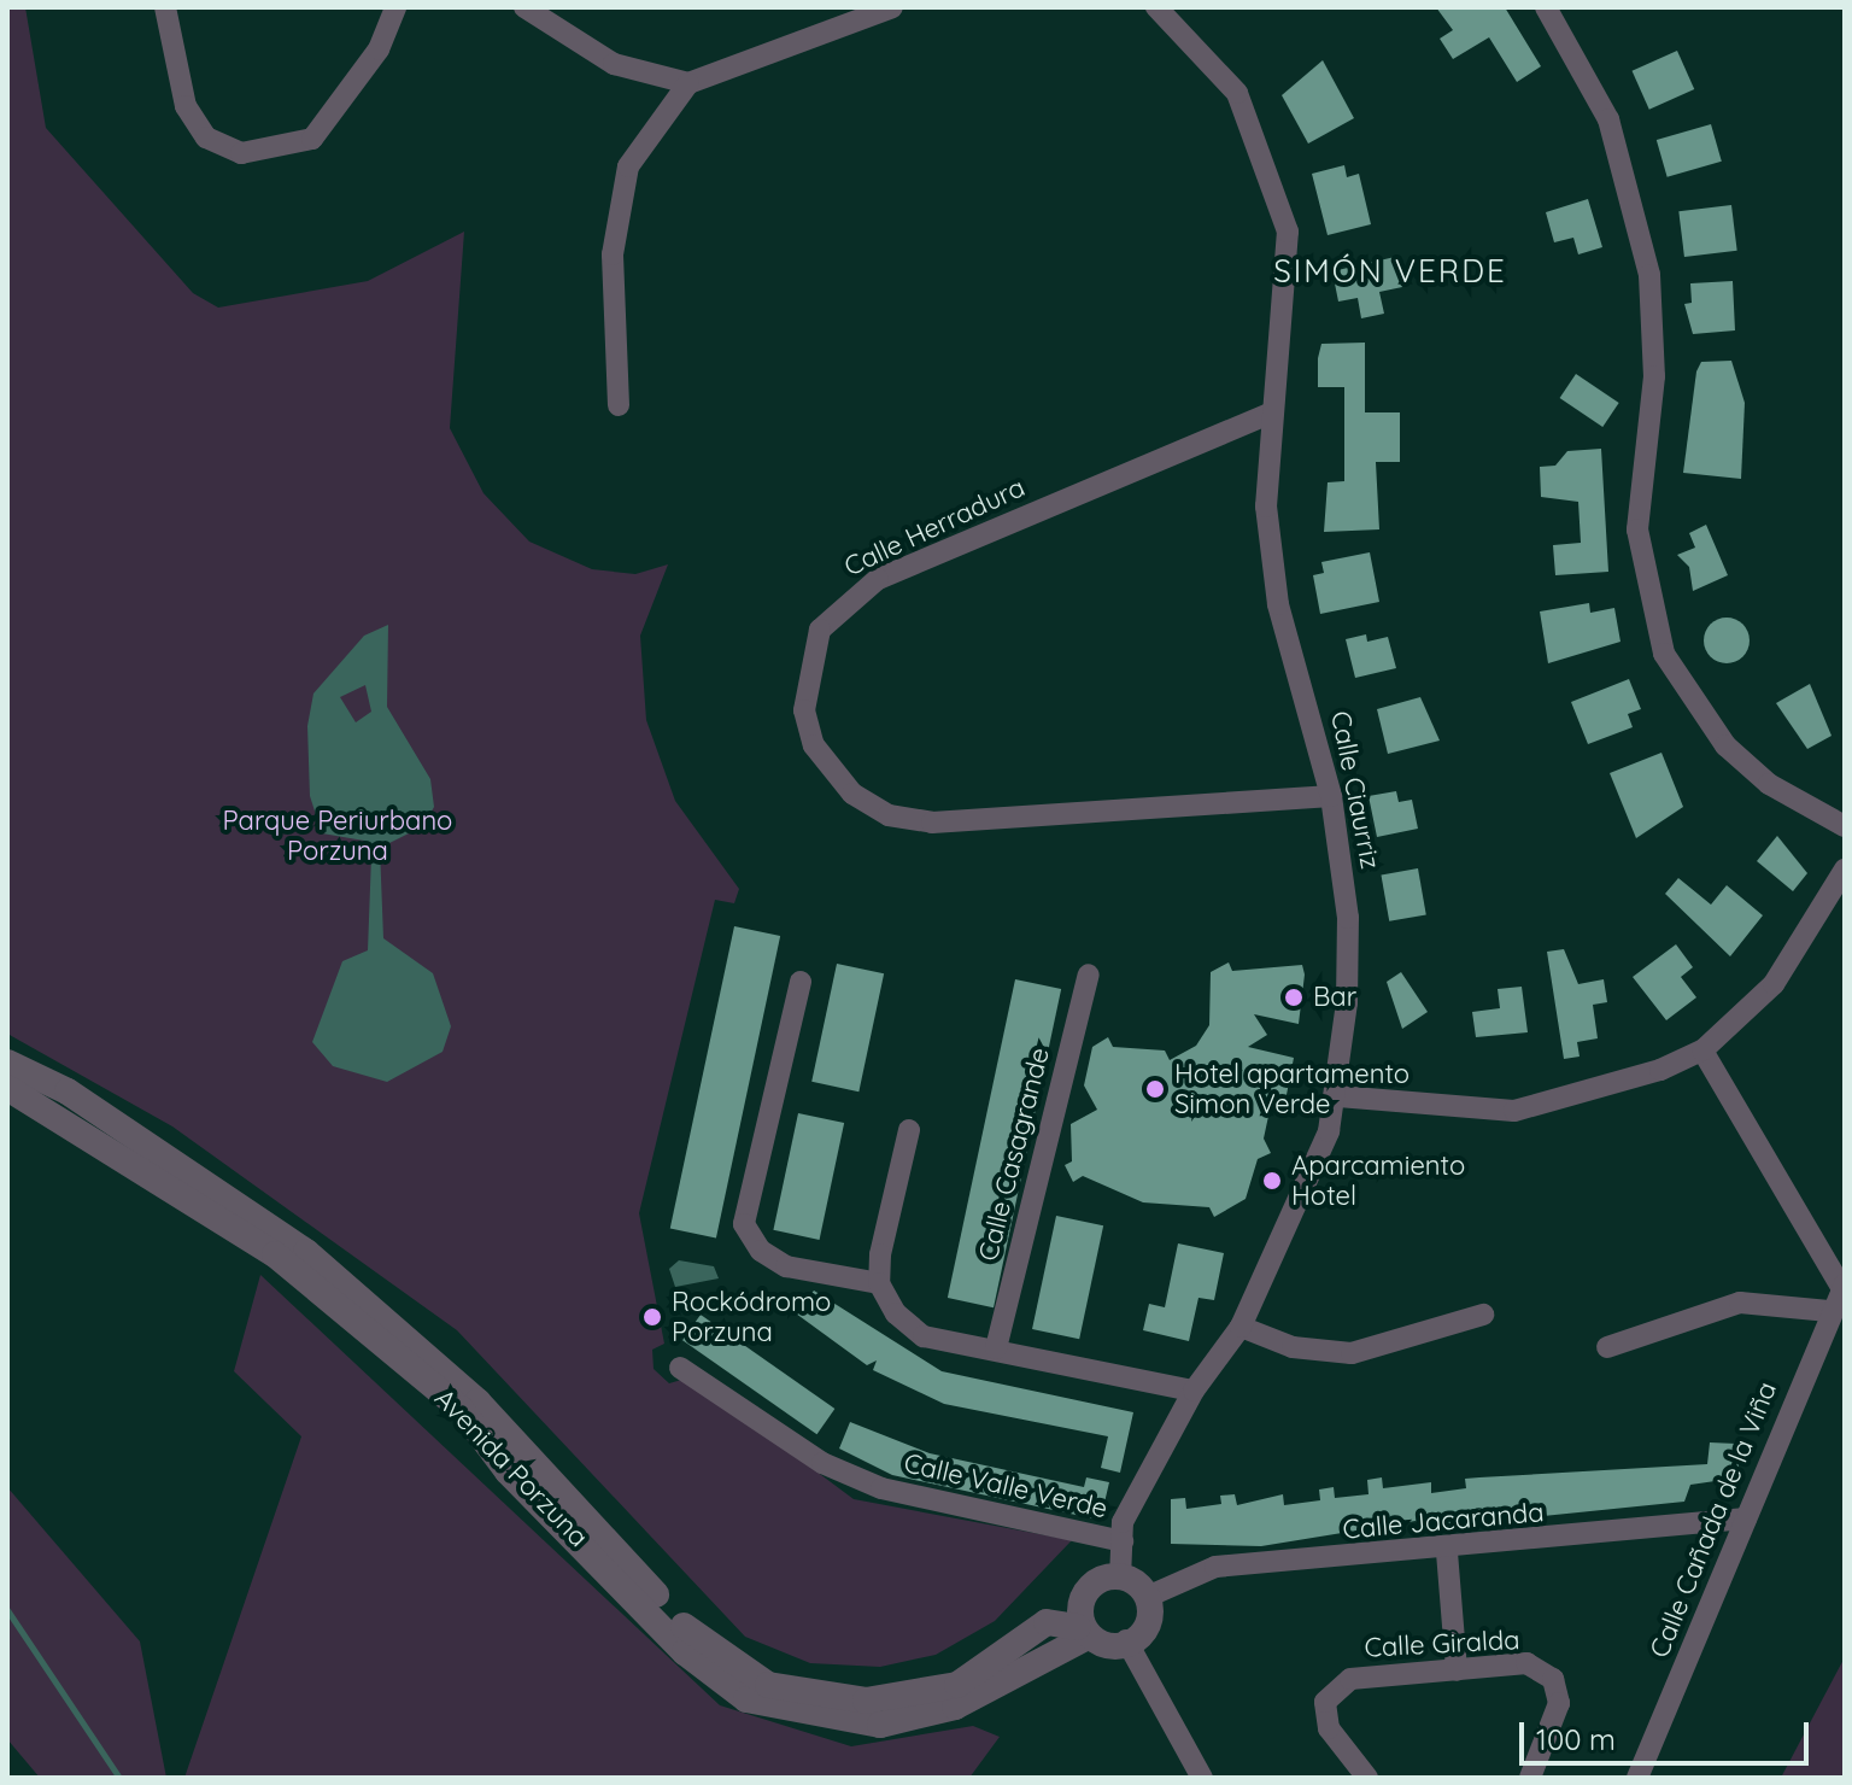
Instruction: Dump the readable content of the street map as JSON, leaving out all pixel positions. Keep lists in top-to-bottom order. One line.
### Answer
{"streets":{"street":["Calle Herradura","Calle Ciaurriz","Calle Casagrande","Avenida Porzuna","Calle Valle Verde","Calle Cañada de la Viña","Calle Jacaranda","Calle Giralda"]},"crossings":[["Calle Herradura","Calle Ciaurriz"],["Calle Ciaurriz","Avenida Porzuna"],["Calle Ciaurriz","Calle Valle Verde"],["Calle Ciaurriz","Calle Jacaranda"],["Avenida Porzuna","Calle Jacaranda"],["Calle Cañada de la Viña","Calle Jacaranda"]],"districts":["SIMÓN VERDE"],"parks":["Parque Periurbano Porzuna"],"places":["Bar","Hotel apartamento Simon Verde","Aparcamiento Hotel","Rockódromo Porzuna"],"scale_bar":"100 m"}
